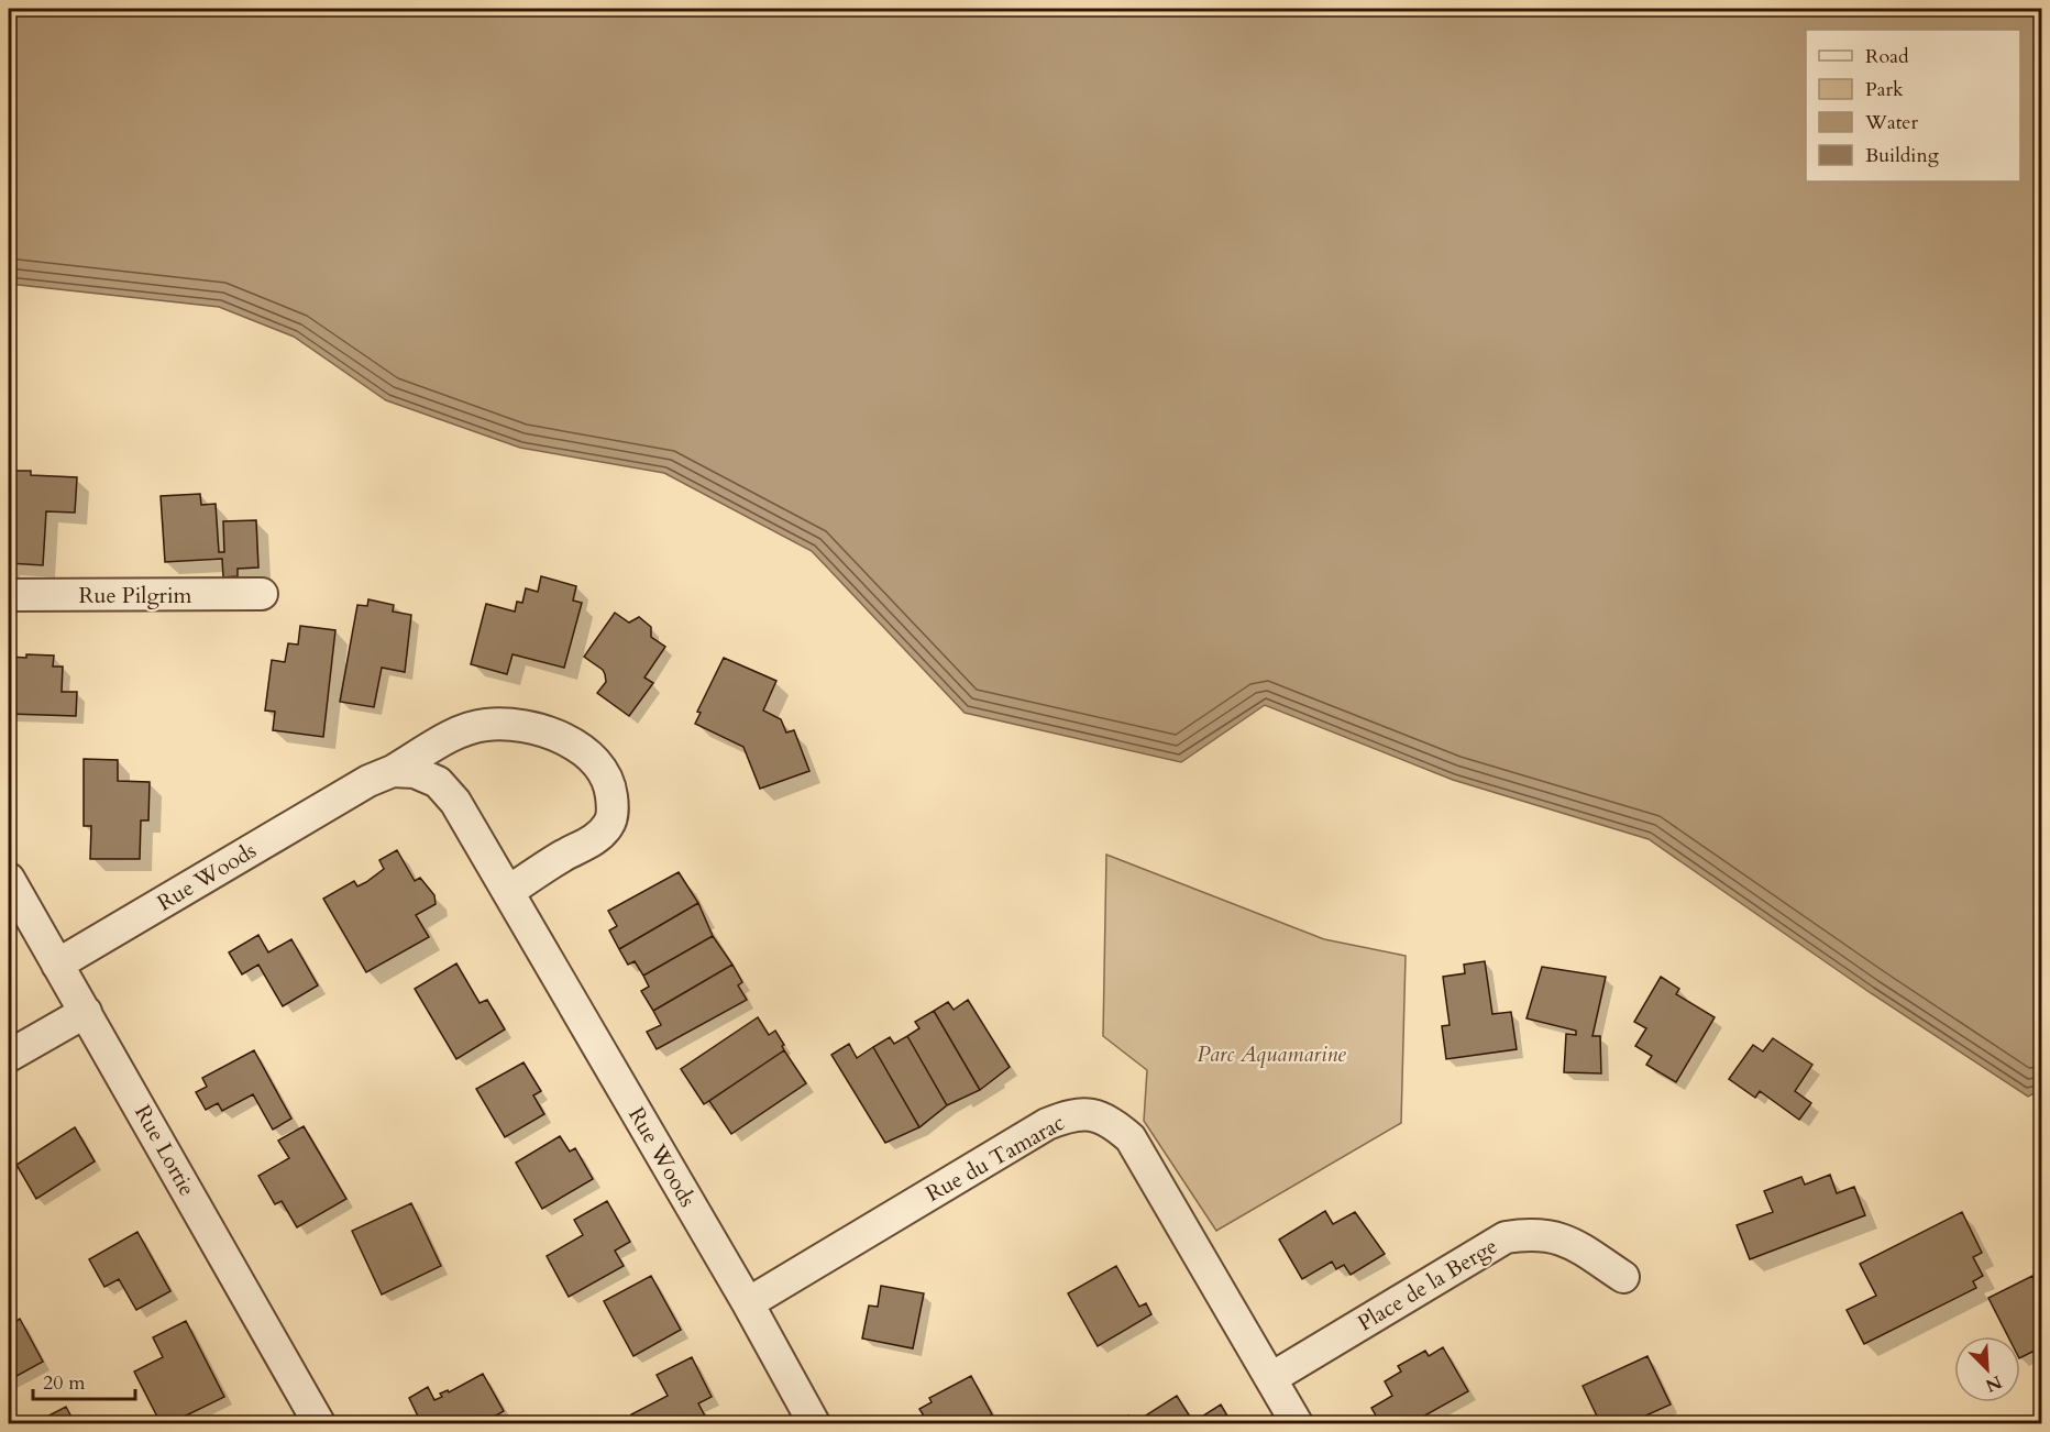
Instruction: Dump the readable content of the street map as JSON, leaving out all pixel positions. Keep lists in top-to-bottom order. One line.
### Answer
{"streets":{"street":["Rue Pilgrim","Rue Woods","Rue Lortie","Rue du Tamarac","Place de la Berge"]},"crossings":[["Rue Woods","Rue Lortie"],["Rue Woods","Rue du Tamarac"],["Rue du Tamarac","Place de la Berge"]],"parks":["Parc Aquamarine"],"legend":["Road","Park","Water","Building"],"scale_bar":"20 m","north":"bottom right"}
